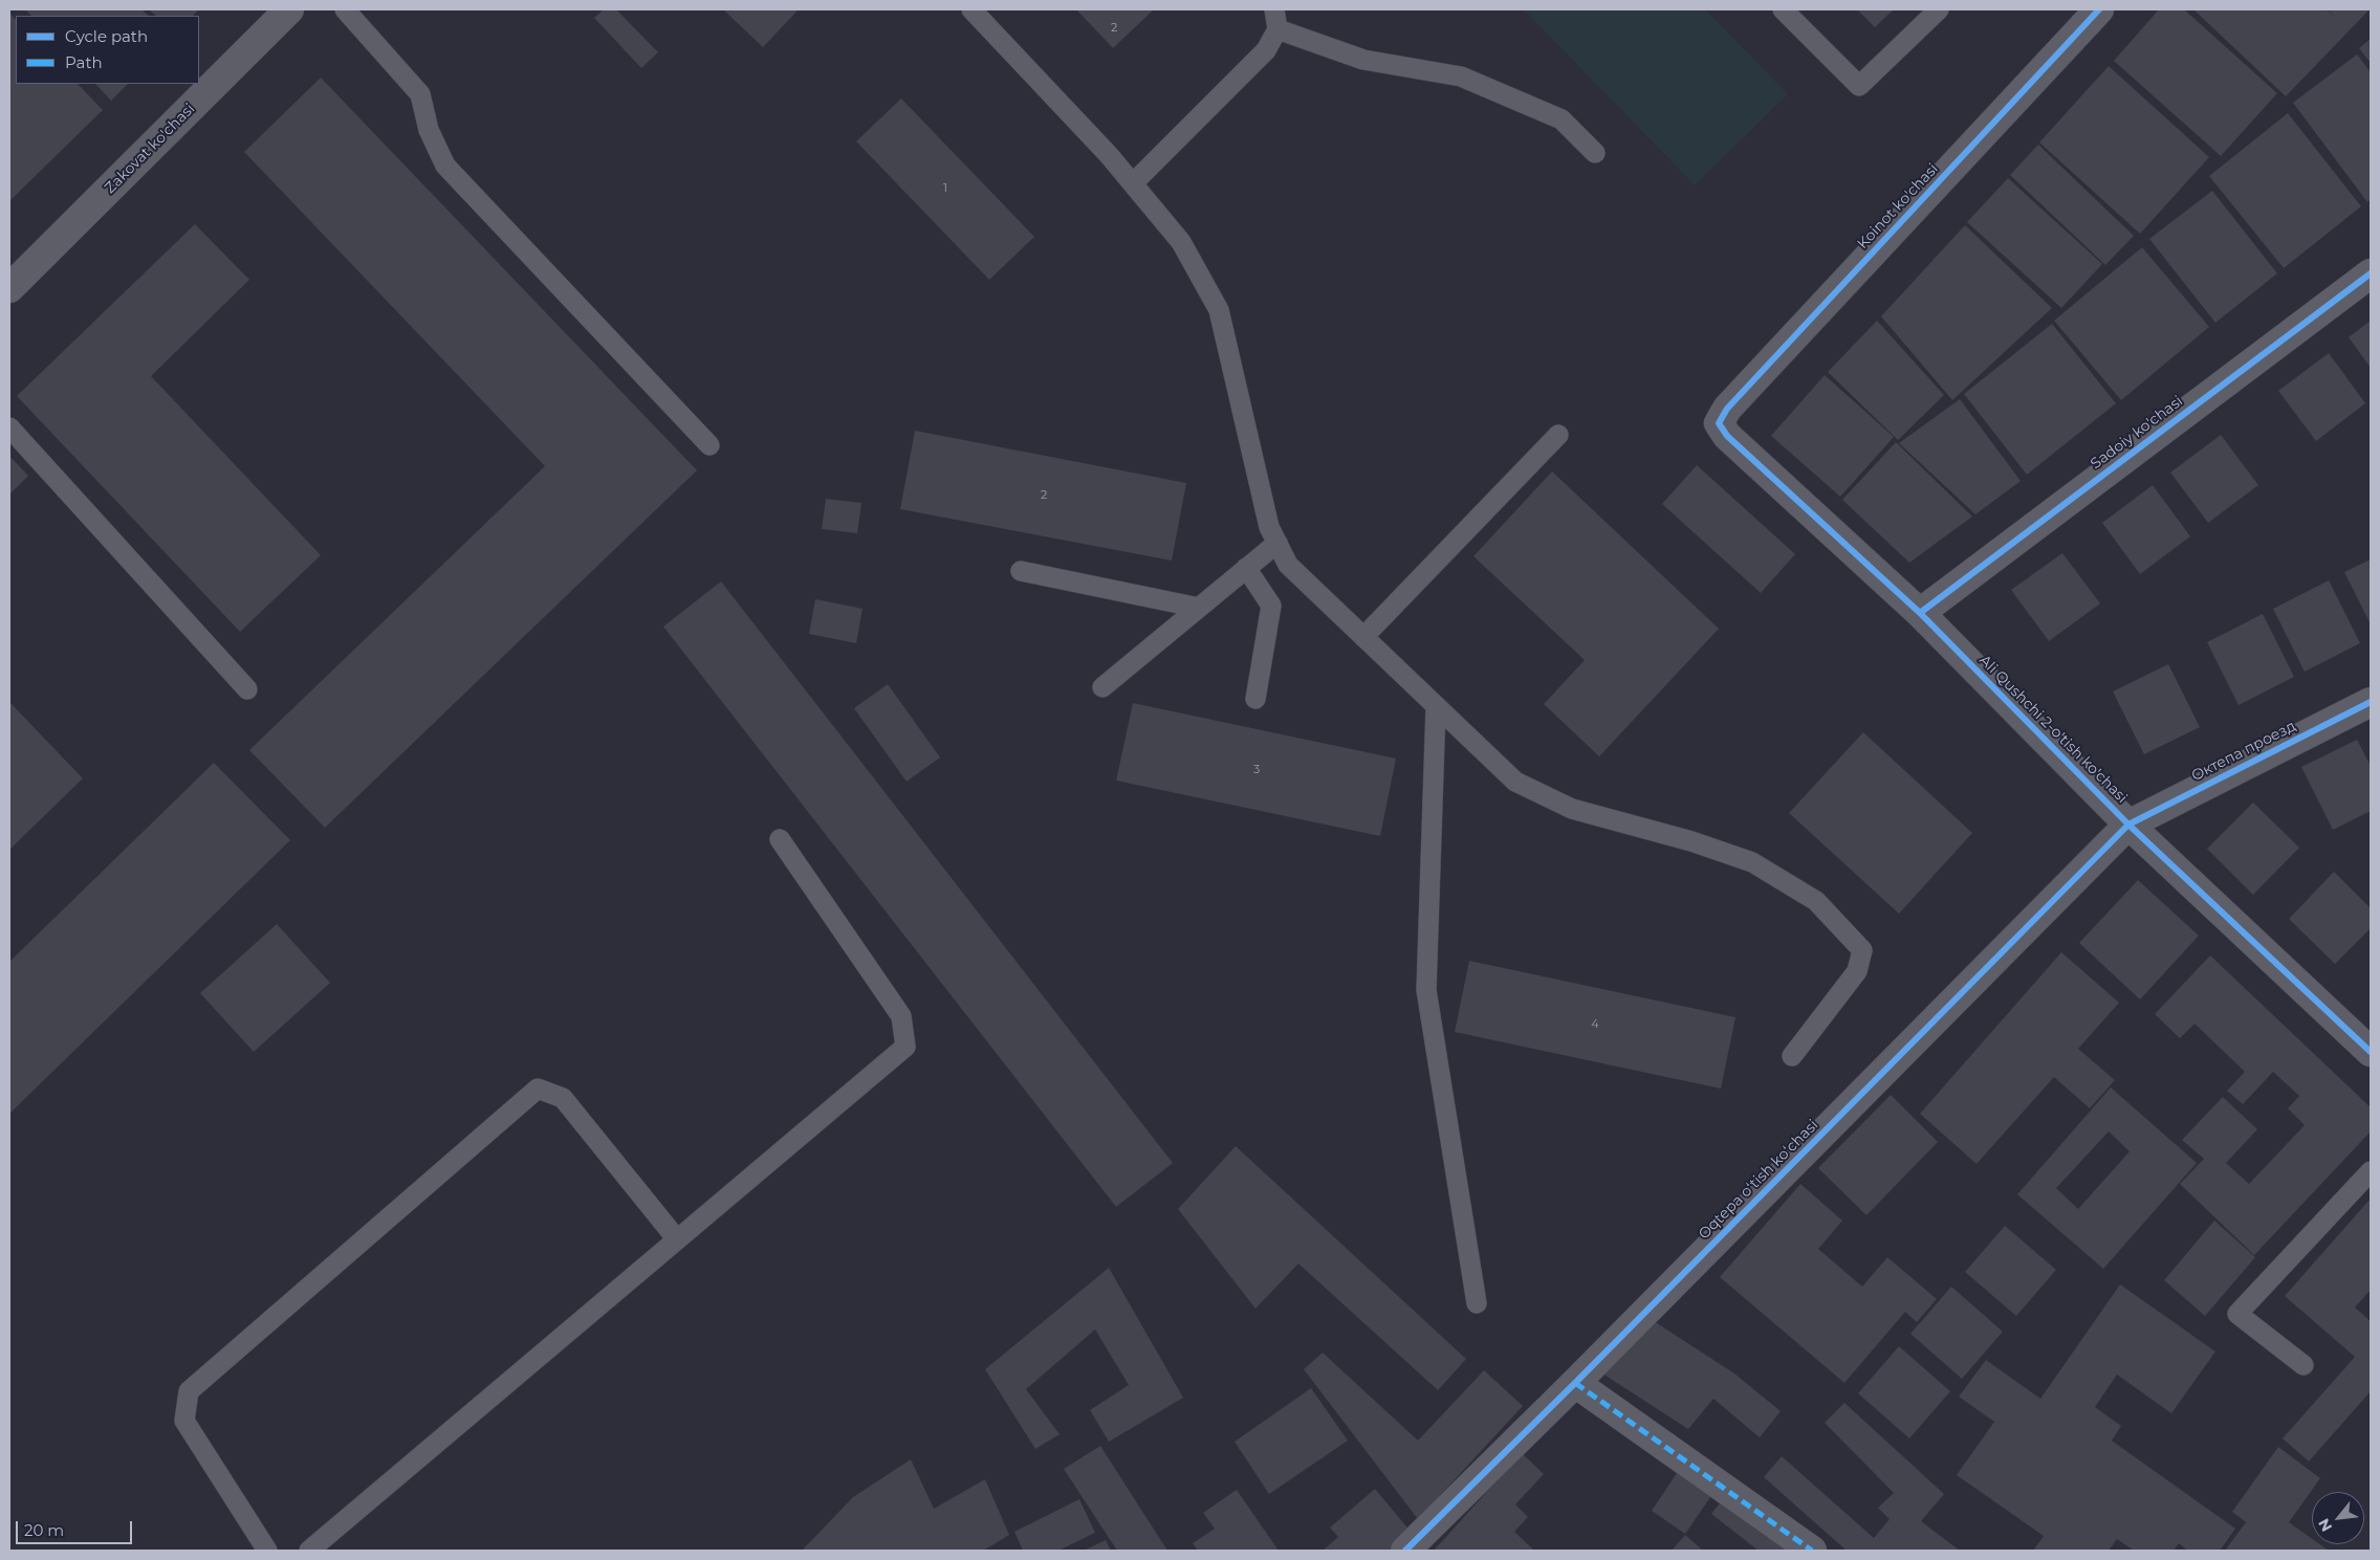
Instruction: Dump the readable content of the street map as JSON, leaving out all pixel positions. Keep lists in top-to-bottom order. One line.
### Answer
{"streets":{"street":["Zakovat ko'chasi","Koinot ko'chasi","Sadoiy ko'chasi","Ali Qushchi 2-o'tish ko'chasi","Октепа проезд","Oqtepa oʻtish koʻchasi"]},"crossings":[["Koinot ko'chasi","Ali Qushchi 2-o'tish ko'chasi"],["Sadoiy ko'chasi","Ali Qushchi 2-o'tish ko'chasi"],["Ali Qushchi 2-o'tish ko'chasi","Октепа проезд"],["Ali Qushchi 2-o'tish ko'chasi","Oqtepa oʻtish koʻchasi"],["Октепа проезд","Oqtepa oʻtish koʻchasi"]],"house_numbers":["2","1","2","3","4"],"legend":["Cycle path","Path"],"scale_bar":"20 m","north":"bottom left"}
